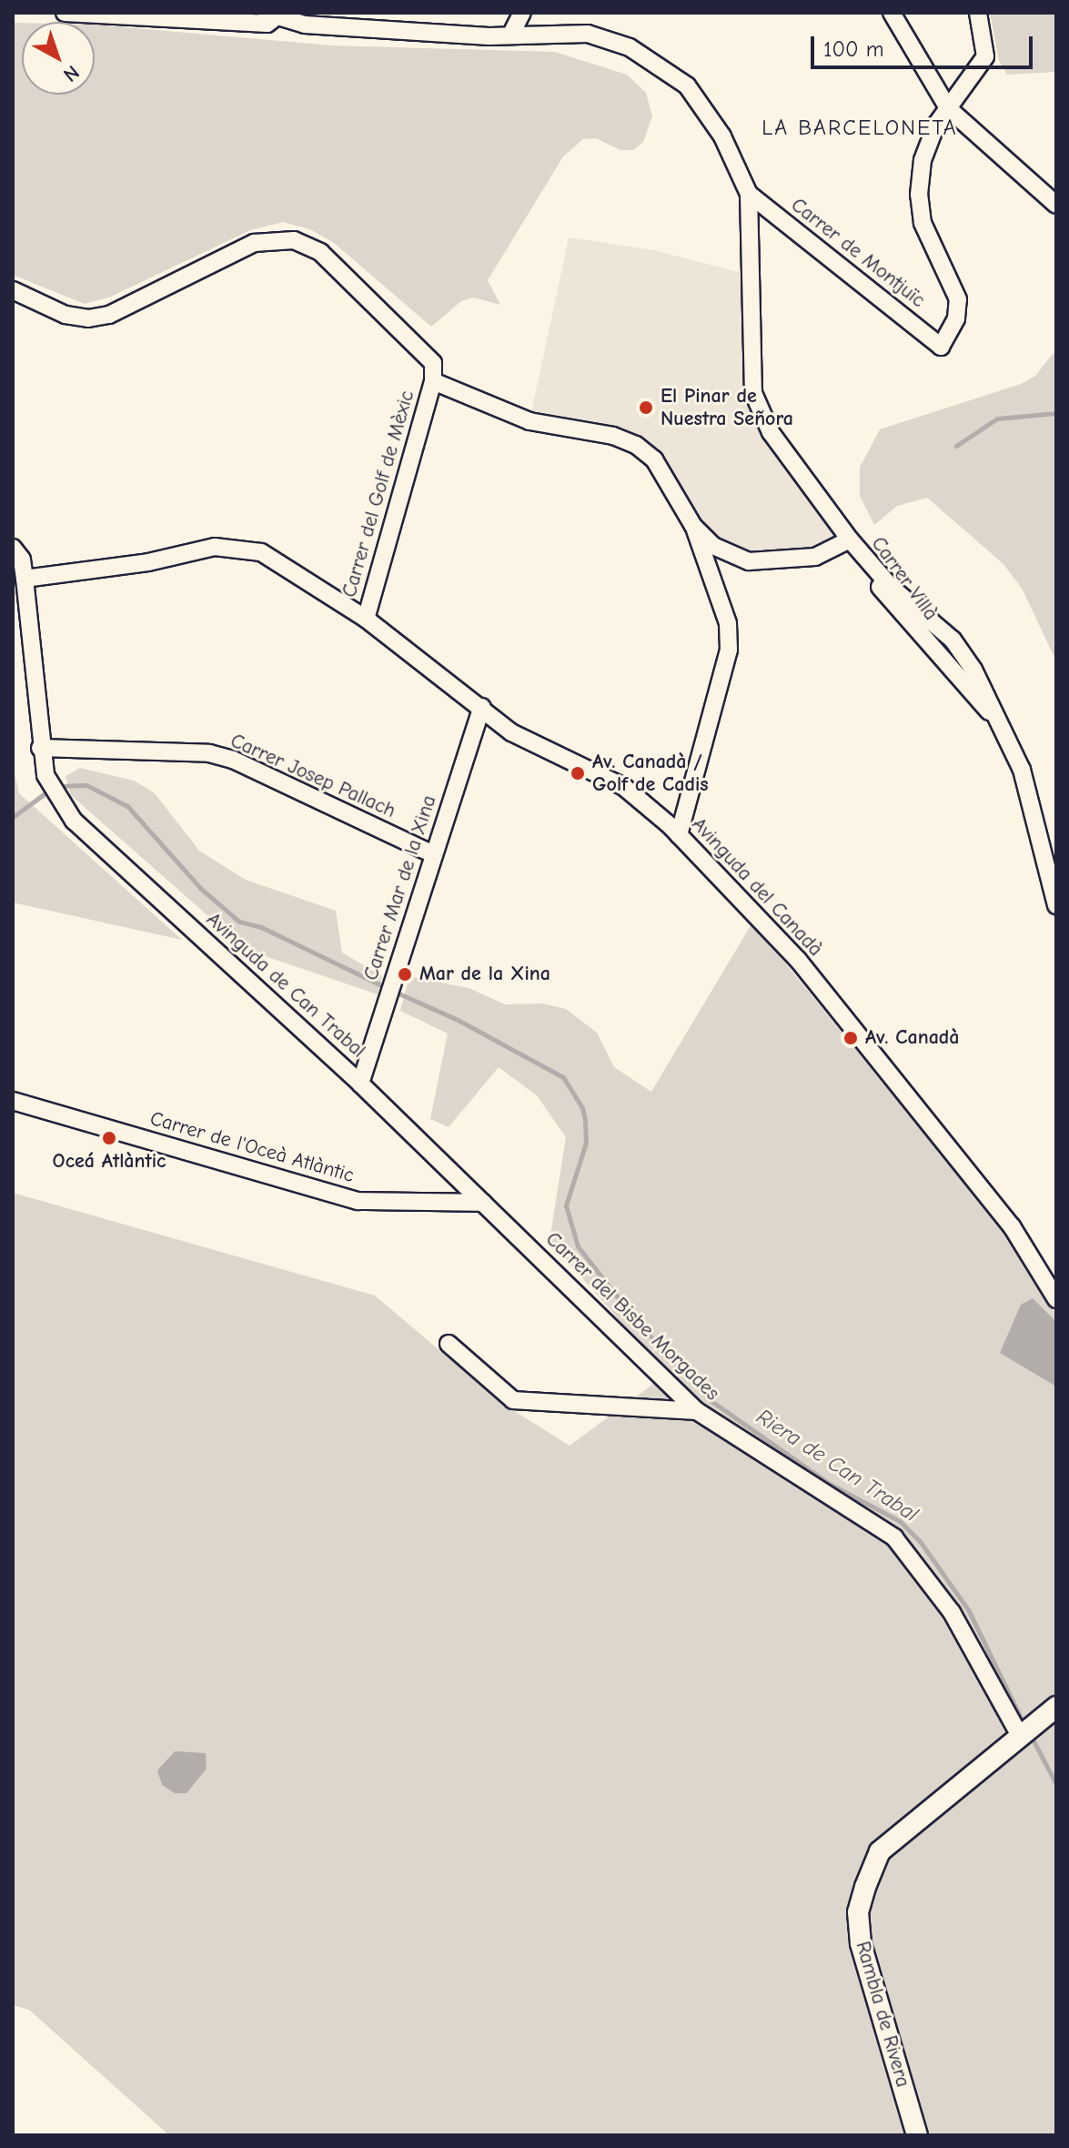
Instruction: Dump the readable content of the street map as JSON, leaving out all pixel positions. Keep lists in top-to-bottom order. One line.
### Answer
{"streets":{"street":["Carrer de Montjuïc","Carrer del Golf de Mèxic","Carrer Villà","Carrer Josep Pallach","Avinguda del Canadà","Carrer Mar de la Xina","Avinguda de Can Trabal","Carrer de l'Oceà Atlàntic","Carrer del Bisbe Morgades","Rambla de Rivera"]},"crossings":[["Carrer de Montjuïc","Carrer Villà"],["Carrer del Golf de Mèxic","Avinguda del Canadà"],["Carrer Josep Pallach","Carrer Mar de la Xina"],["Carrer Josep Pallach","Avinguda de Can Trabal"],["Avinguda del Canadà","Carrer Mar de la Xina"],["Carrer Mar de la Xina","Avinguda de Can Trabal"],["Avinguda de Can Trabal","Carrer de l'Oceà Atlàntic"],["Avinguda de Can Trabal","Carrer del Bisbe Morgades"],["Carrer de l'Oceà Atlàntic","Carrer del Bisbe Morgades"],["Carrer del Bisbe Morgades","Rambla de Rivera"]],"districts":["LA BARCELONETA"],"water":["Riera de Can Trabal"],"places":["El Pinar de Nuestra Señora","Av. Canadà / Golf de Cadis","Mar de la Xina","Av. Canadà","Oceá Atlàntic"],"scale_bar":"100 m","north":"bottom right"}
